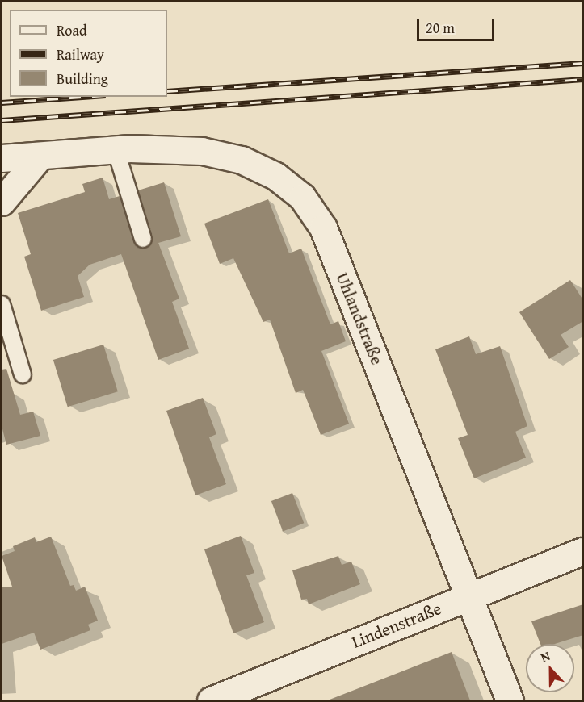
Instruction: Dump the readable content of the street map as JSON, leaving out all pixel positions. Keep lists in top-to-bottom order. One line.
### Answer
{"streets":{"street":["Uhlandstraße","Lindenstraße"]},"crossings":[["Uhlandstraße","Lindenstraße"]],"legend":["Road","Railway","Building"],"scale_bar":"20 m","north":"top"}
